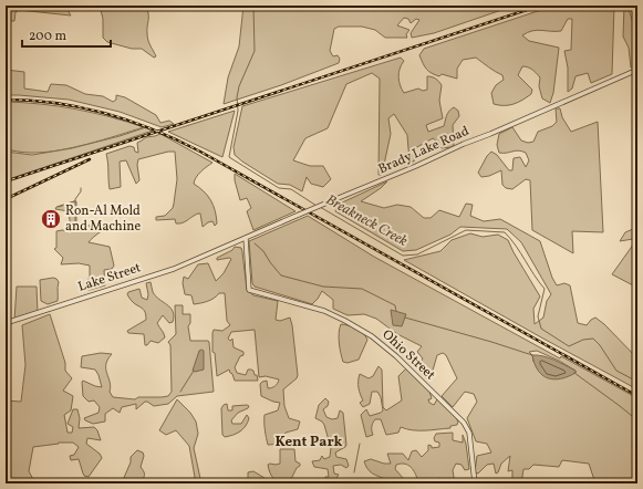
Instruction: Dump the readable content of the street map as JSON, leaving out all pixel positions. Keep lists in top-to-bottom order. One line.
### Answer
{"streets":{"street":["Brady Lake Road","Lake Street","Ohio Street"]},"crossings":[["Brady Lake Road","Lake Street"],["Brady Lake Road","Ohio Street"]],"districts":["Kent Park"],"water":["Breakneck Creek"],"places":{"building":["Ron-Al Mold and Machine"]},"scale_bar":"200 m"}
